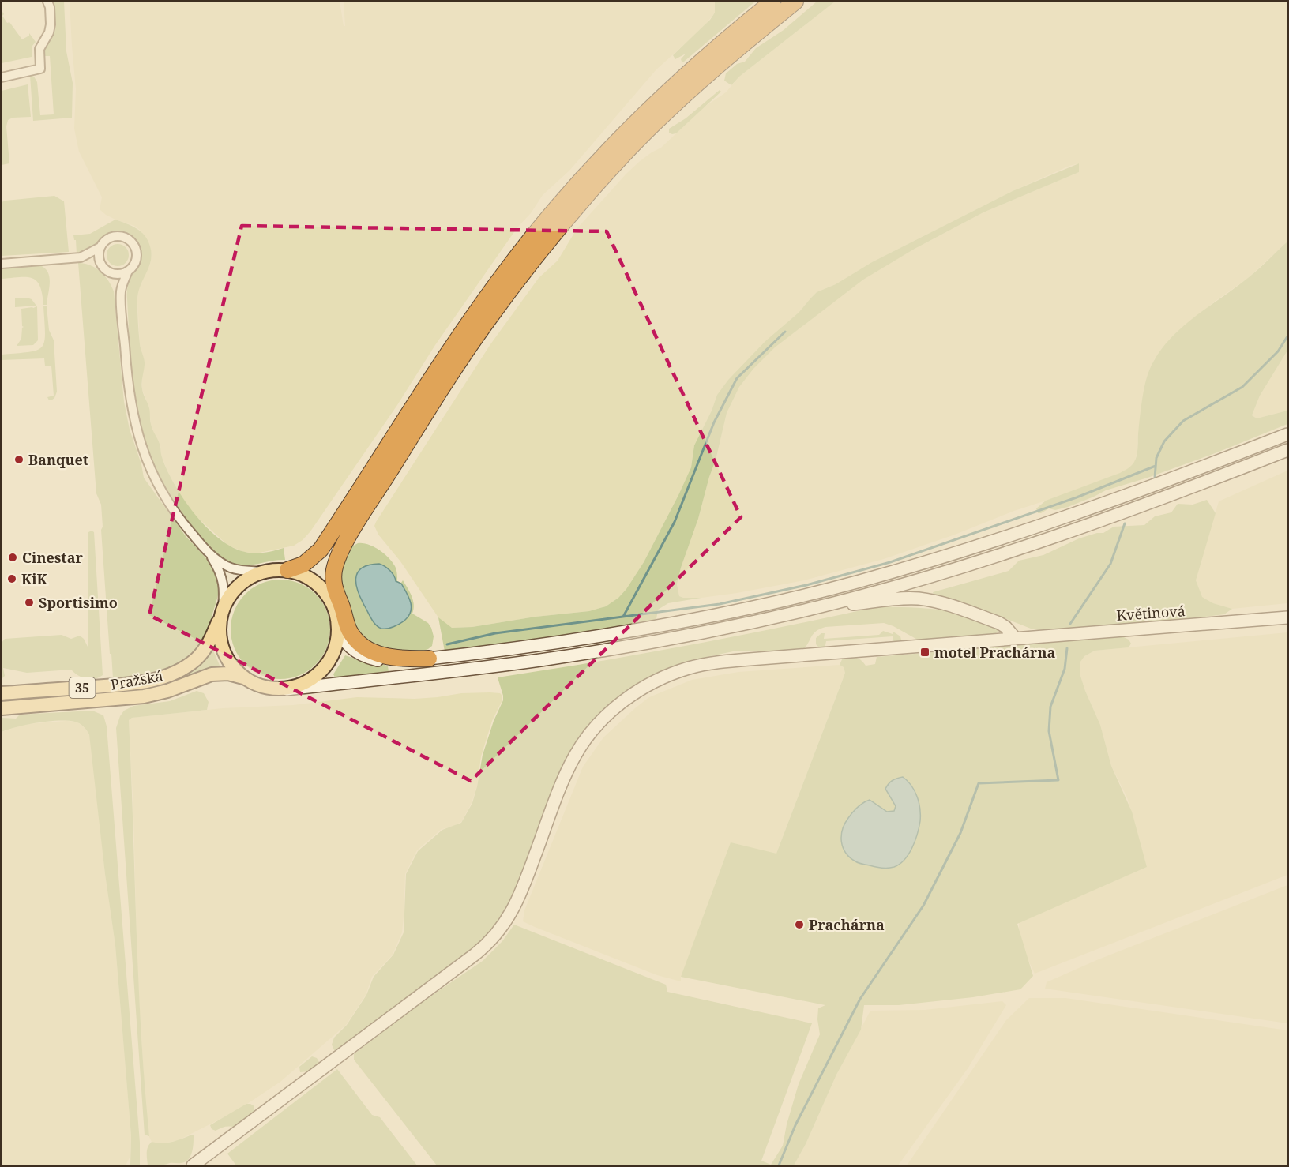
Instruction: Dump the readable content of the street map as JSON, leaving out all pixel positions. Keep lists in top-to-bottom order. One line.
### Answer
{"streets":{"main road":["Květinová","Pražská","35"]},"places":{"other":["Banquet","Cinestar","KiK","Sportisimo","Prachárna"],"transit":["motel Prachárna"]}}
